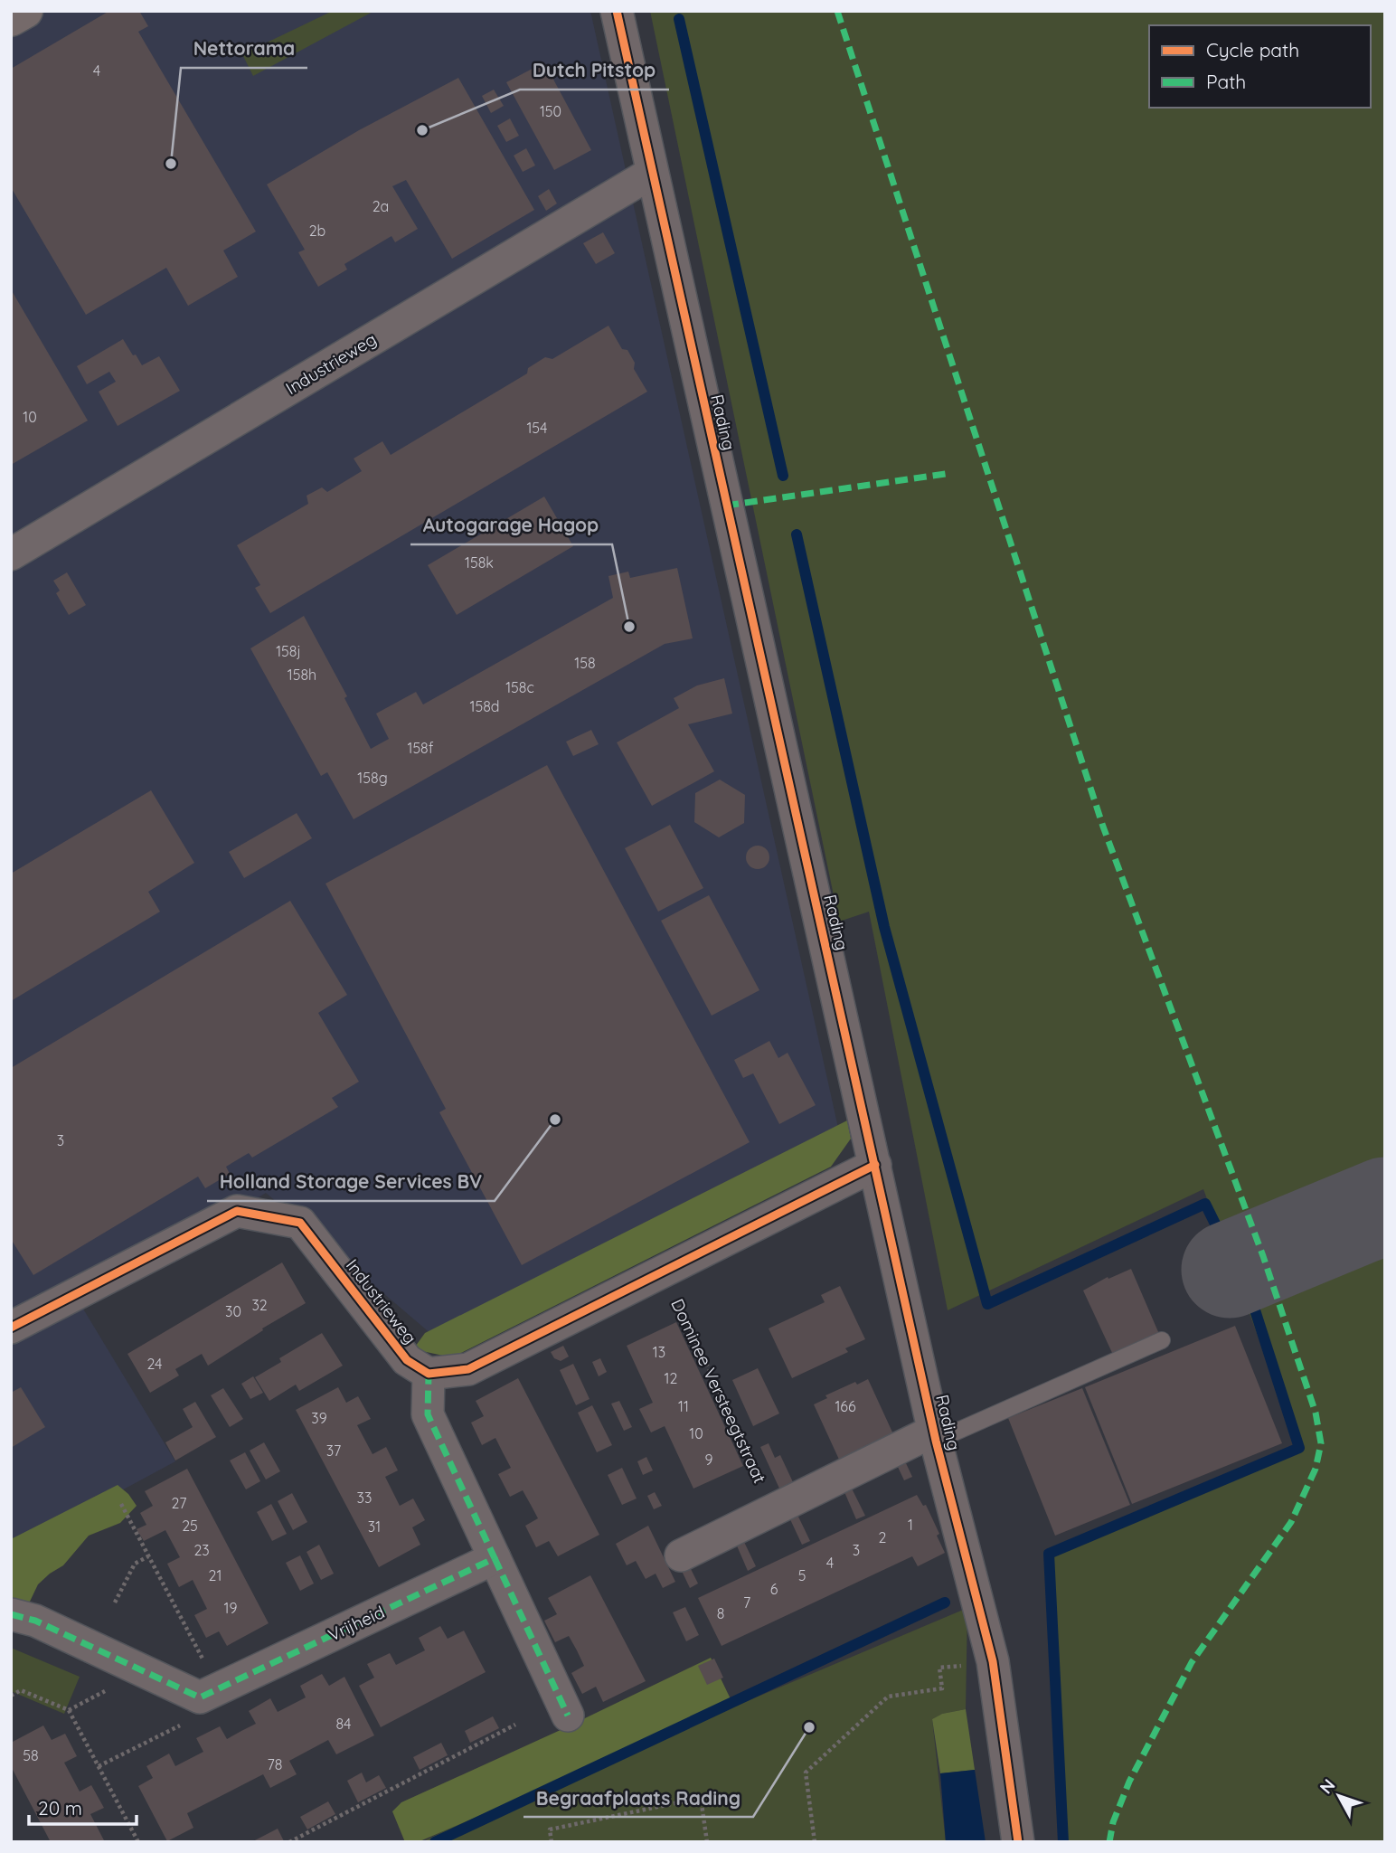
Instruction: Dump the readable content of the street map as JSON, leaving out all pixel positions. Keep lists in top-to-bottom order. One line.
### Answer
{"streets":{"street":["Industrieweg","Rading","Vrijheid"],"path":["Dominee Versteegtstraat"]},"crossings":[["Industrieweg","Rading"]],"places":["Dutch Pitstop","Nettorama","Autogarage Hagop","Holland Storage Services BV","Begraafplaats Rading"],"house_numbers":["4","150","2a","2b","10","154","158k","158j","158","158h","158c","158d","158f","158g","3","32","30","13","24","12","11","166","39","10","37","9","33","27","1","25","31","2","23","3","4","21","5","6","7","19","8","84","58","78"],"legend":["Cycle path","Path"],"scale_bar":"20 m","north":"top left"}
